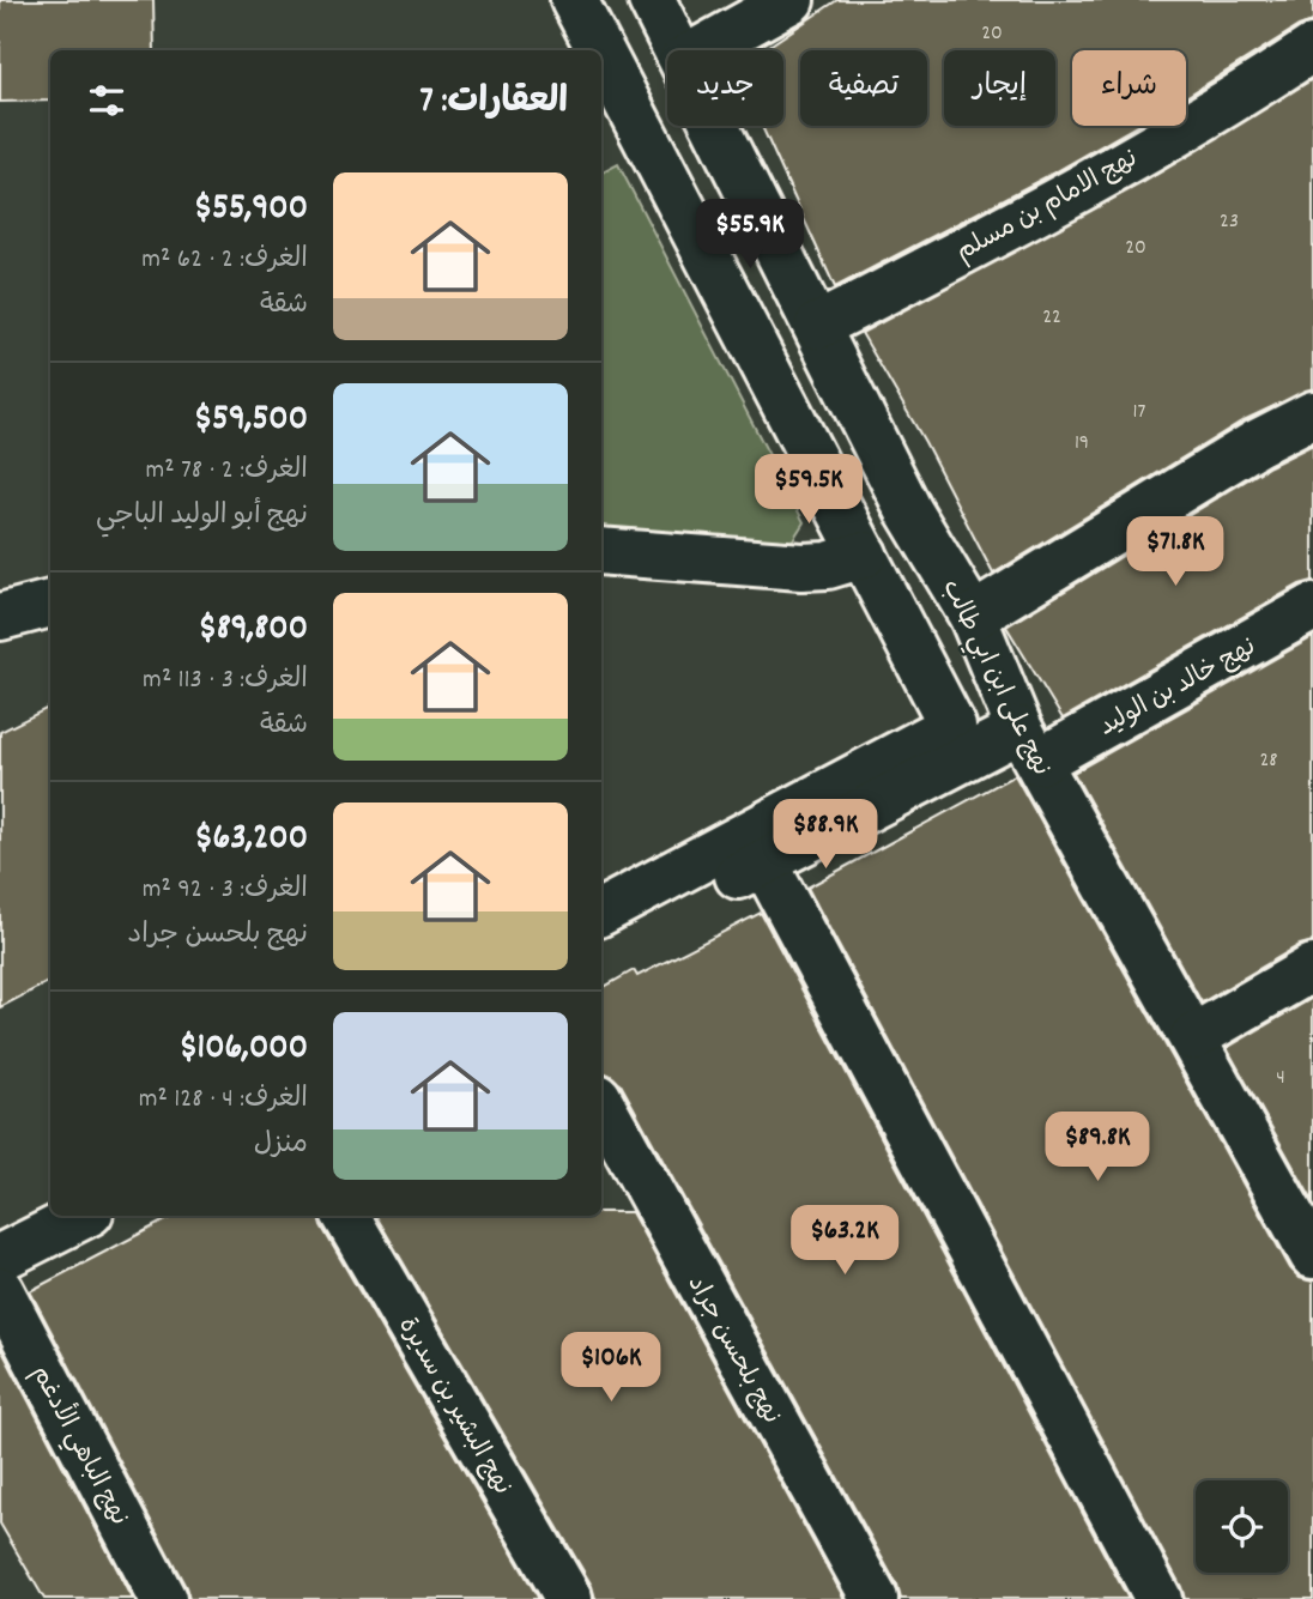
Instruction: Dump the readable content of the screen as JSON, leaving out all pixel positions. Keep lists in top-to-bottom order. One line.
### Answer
{"streets":{"street":["نهج الامام بن مسلم","نهج على ابن ابي طالب","نهج خالد بن الوليد","نهج بلحسن جراد","نهج البشير بن سديرة","نهج الباهي الأدغم"]},"crossings":[["نهج الامام بن مسلم","نهج على ابن ابي طالب"],["نهج على ابن ابي طالب","نهج خالد بن الوليد"]],"house_numbers":["20","23","20","22","17","19","28","4"],"page":{"chip":["شراء","إيجار","تصفية","جديد"],"heading":"العقارات: 7","list":[{"name":"$55,900","note":"الغرف: 2 · 62 m² · شقة"},{"name":"$59,500","note":"الغرف: 2 · 78 m² · نهج أبو الوليد الباجي"},{"name":"$89,800","note":"الغرف: 3 · 113 m² · شقة"},{"name":"$63,200","note":"الغرف: 3 · 92 m² · نهج بلحسن جراد"},{"name":"$106,000","note":"الغرف: 4 · 128 m² · منزل"}],"price":["$55.9K","$59.5K","$71.8K","$88.9K","$89.8K","$63.2K","$106K"]}}
